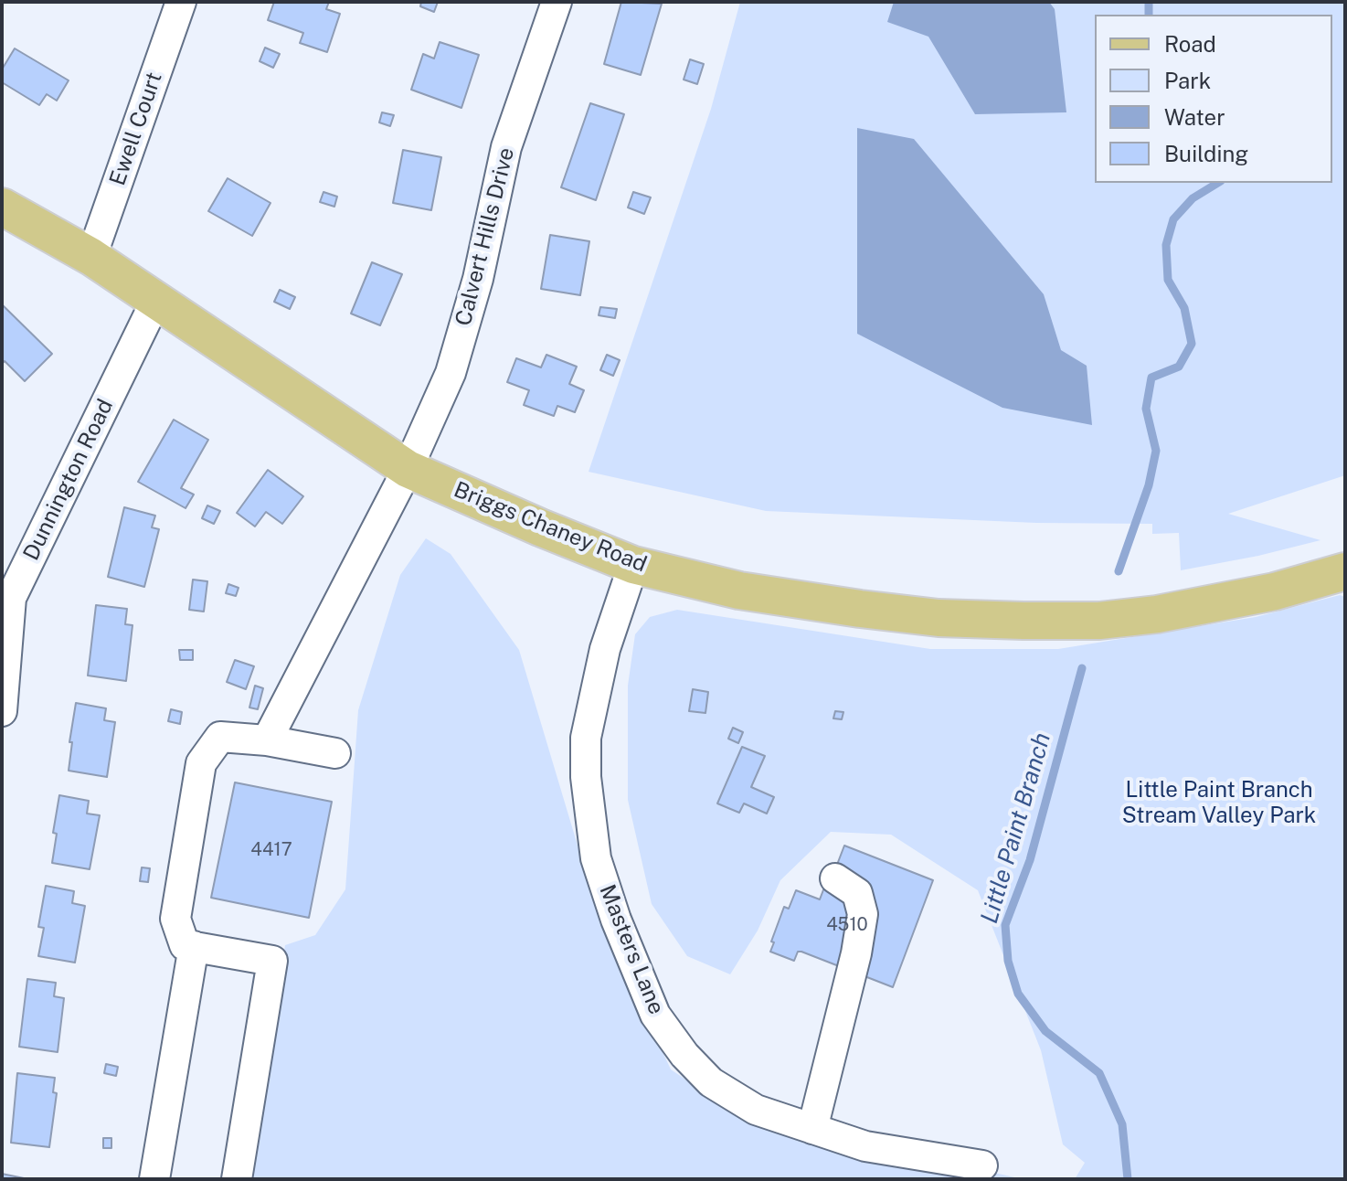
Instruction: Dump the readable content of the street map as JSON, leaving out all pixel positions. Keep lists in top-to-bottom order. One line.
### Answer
{"streets":{"main road":["Briggs Chaney Road"],"street":["Ewell Court","Calvert Hills Drive","Dunnington Road","Masters Lane"]},"crossings":[["Ewell Court","Briggs Chaney Road"],["Calvert Hills Drive","Briggs Chaney Road"],["Dunnington Road","Briggs Chaney Road"],["Briggs Chaney Road","Masters Lane"]],"water":["Little Paint Branch"],"parks":["Little Paint Branch Stream Valley Park"],"house_numbers":["4417","4510"],"legend":["Road","Park","Water","Building"]}
